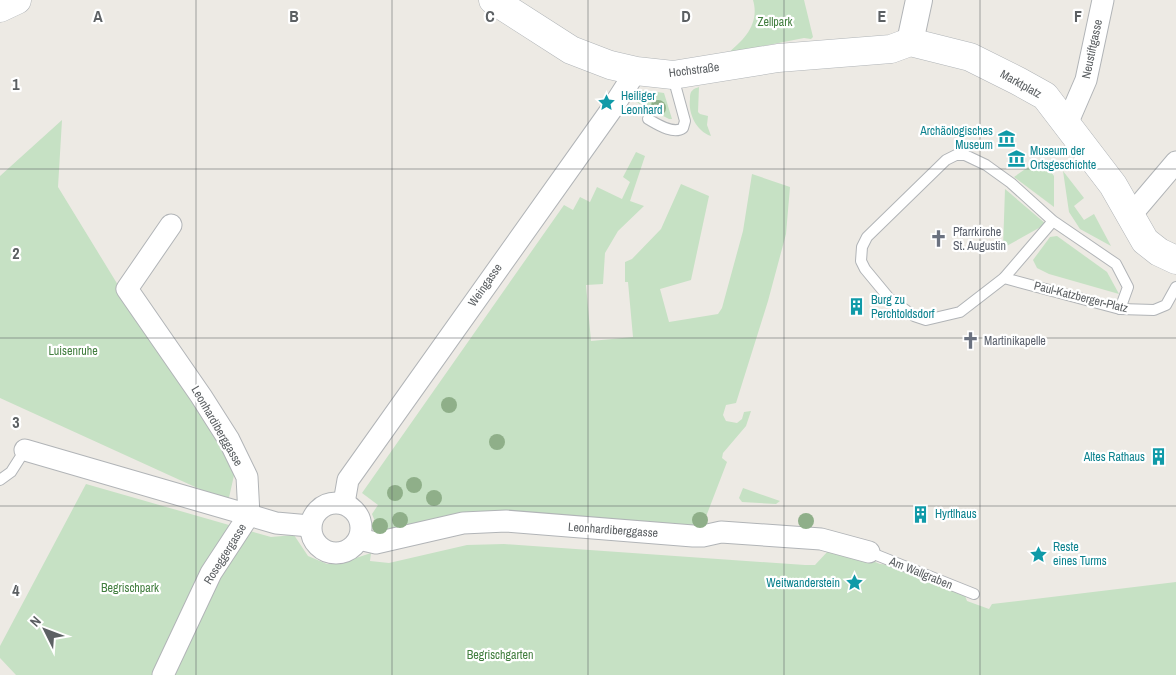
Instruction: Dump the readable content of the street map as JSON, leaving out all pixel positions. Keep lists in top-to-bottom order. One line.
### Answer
{"streets":{"main road":["Hochstraße","Marktplatz"],"street":["Neustiftgasse","Weingasse","Leonhardiberggasse","Roseggergasse"],"lane":["Paul-Katzberger-Platz","Am Wallgraben"]},"crossings":[["Neustiftgasse","Marktplatz"],["Hochstraße","Marktplatz"],["Hochstraße","Weingasse"],["Weingasse","Leonhardiberggasse"],["Weingasse","Roseggergasse"],["Leonhardiberggasse","Roseggergasse"],["Leonhardiberggasse","Am Wallgraben"]],"parks":["Zellpark","Luisenruhe","Begrischpark","Begrischgarten"],"places":{"place":["Heiliger Leonhard","Reste eines Turms","Weitwanderstein"],"museum":["Archäologisches Museum","Museum der Ortsgeschichte"],"church":["Pfarrkirche St. Augustin","Martinikapelle"],"building":["Burg zu Perchtoldsdorf","Altes Rathaus","Hyrtlhaus"]},"north":"top left","grid":{"columns":["A","B","C","D","E","F"],"rows":["1","2","3","4"]}}
